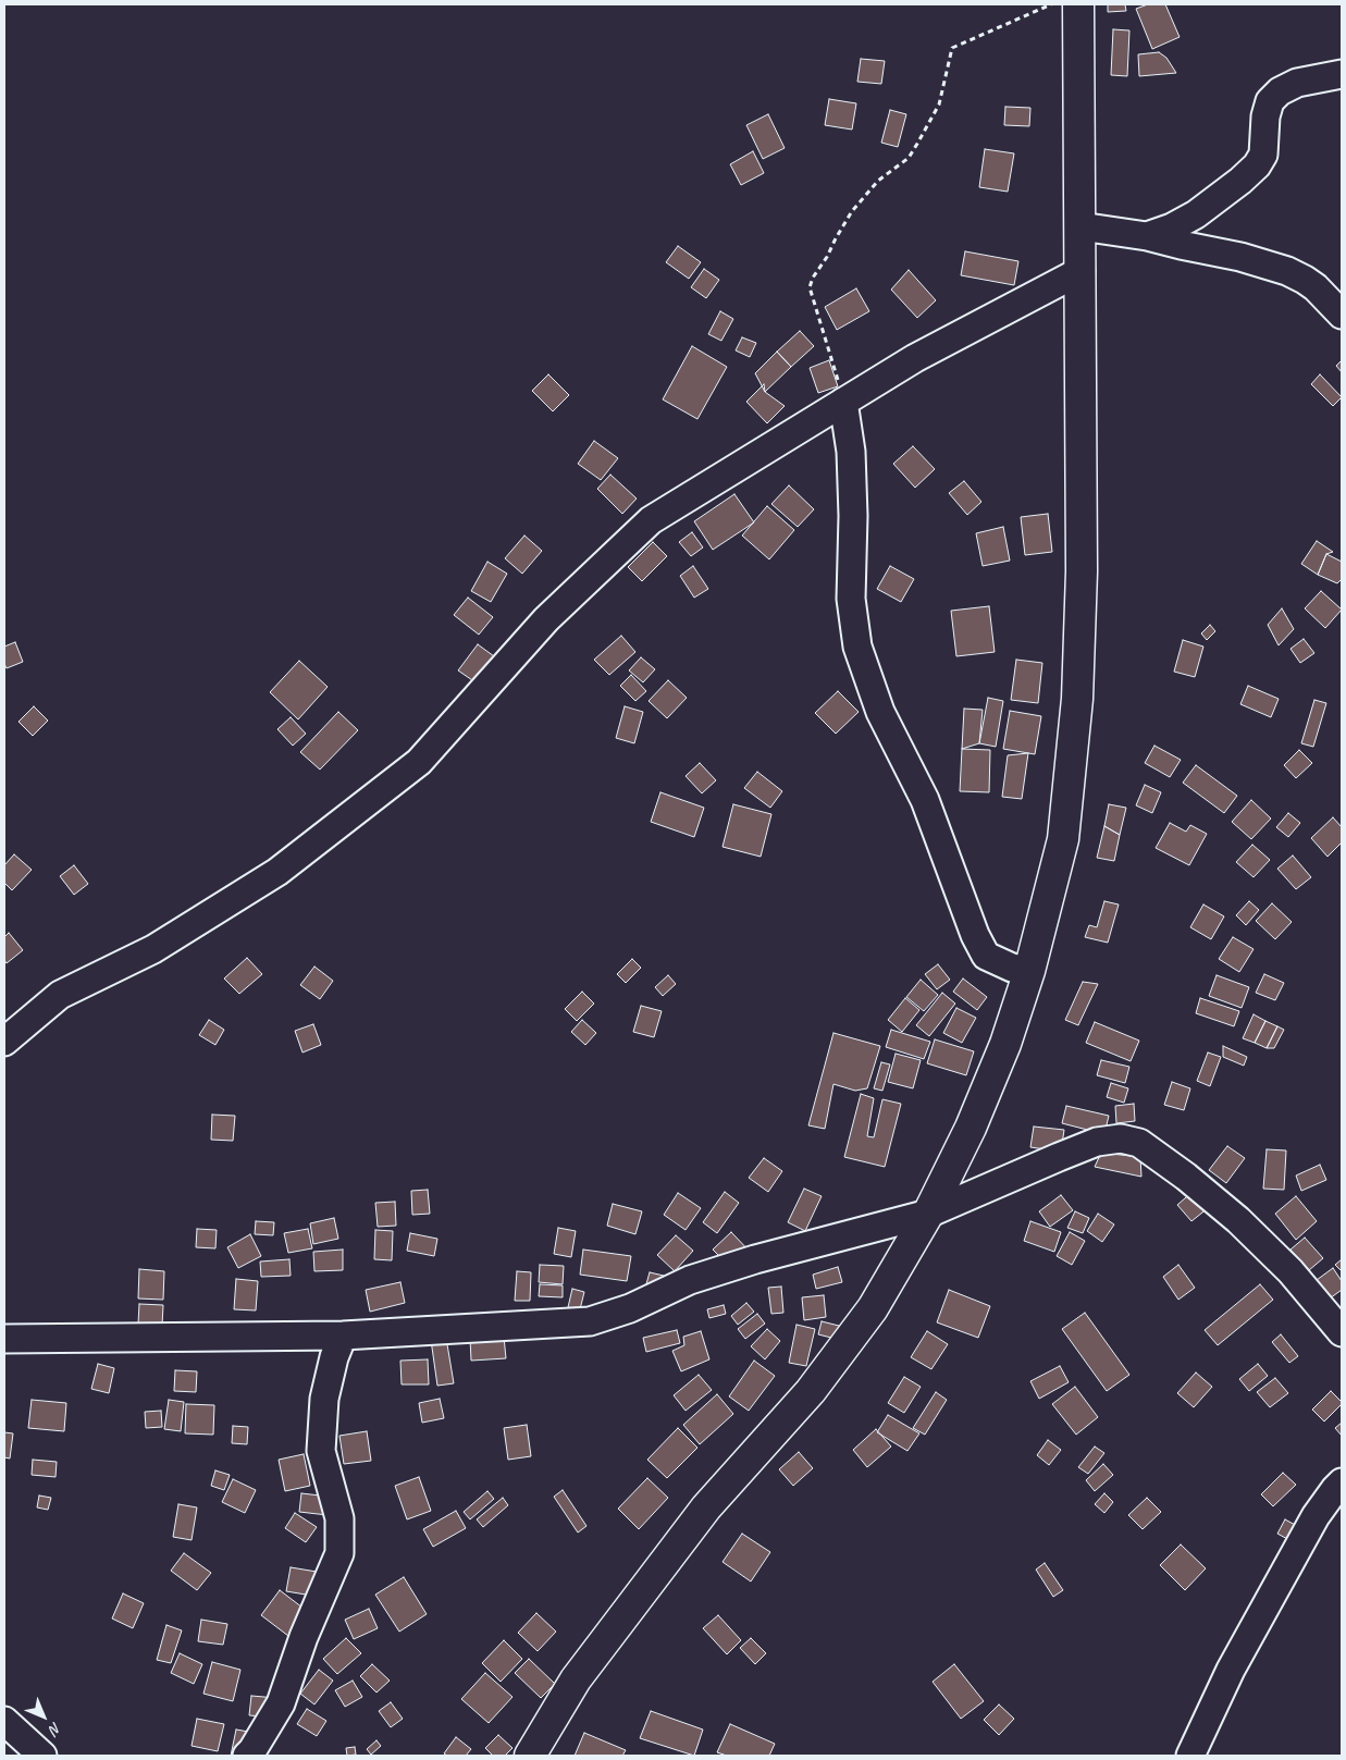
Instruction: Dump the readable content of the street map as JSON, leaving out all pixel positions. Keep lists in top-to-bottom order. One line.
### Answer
{"north":"bottom right"}
